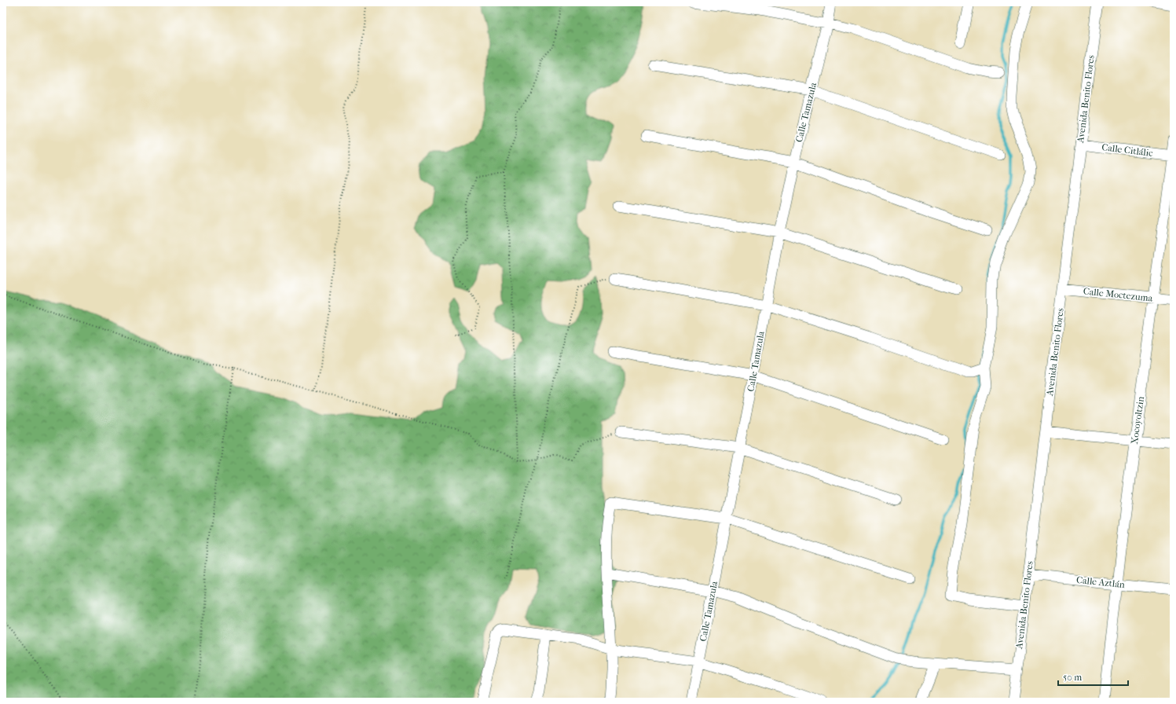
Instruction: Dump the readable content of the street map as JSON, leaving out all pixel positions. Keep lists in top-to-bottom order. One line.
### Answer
{"streets":{"street":["Avenida Benito Flores","Calle Tamazula","Calle Citlálic","Calle Moctezuma","Xocoyoltzin","Calle Aztlán"]},"crossings":[["Avenida Benito Flores","Calle Citlálic"],["Avenida Benito Flores","Calle Moctezuma"],["Avenida Benito Flores","Calle Aztlán"],["Calle Citlálic","Xocoyoltzin"],["Calle Moctezuma","Xocoyoltzin"],["Xocoyoltzin","Calle Aztlán"]],"scale_bar":"50 m"}
